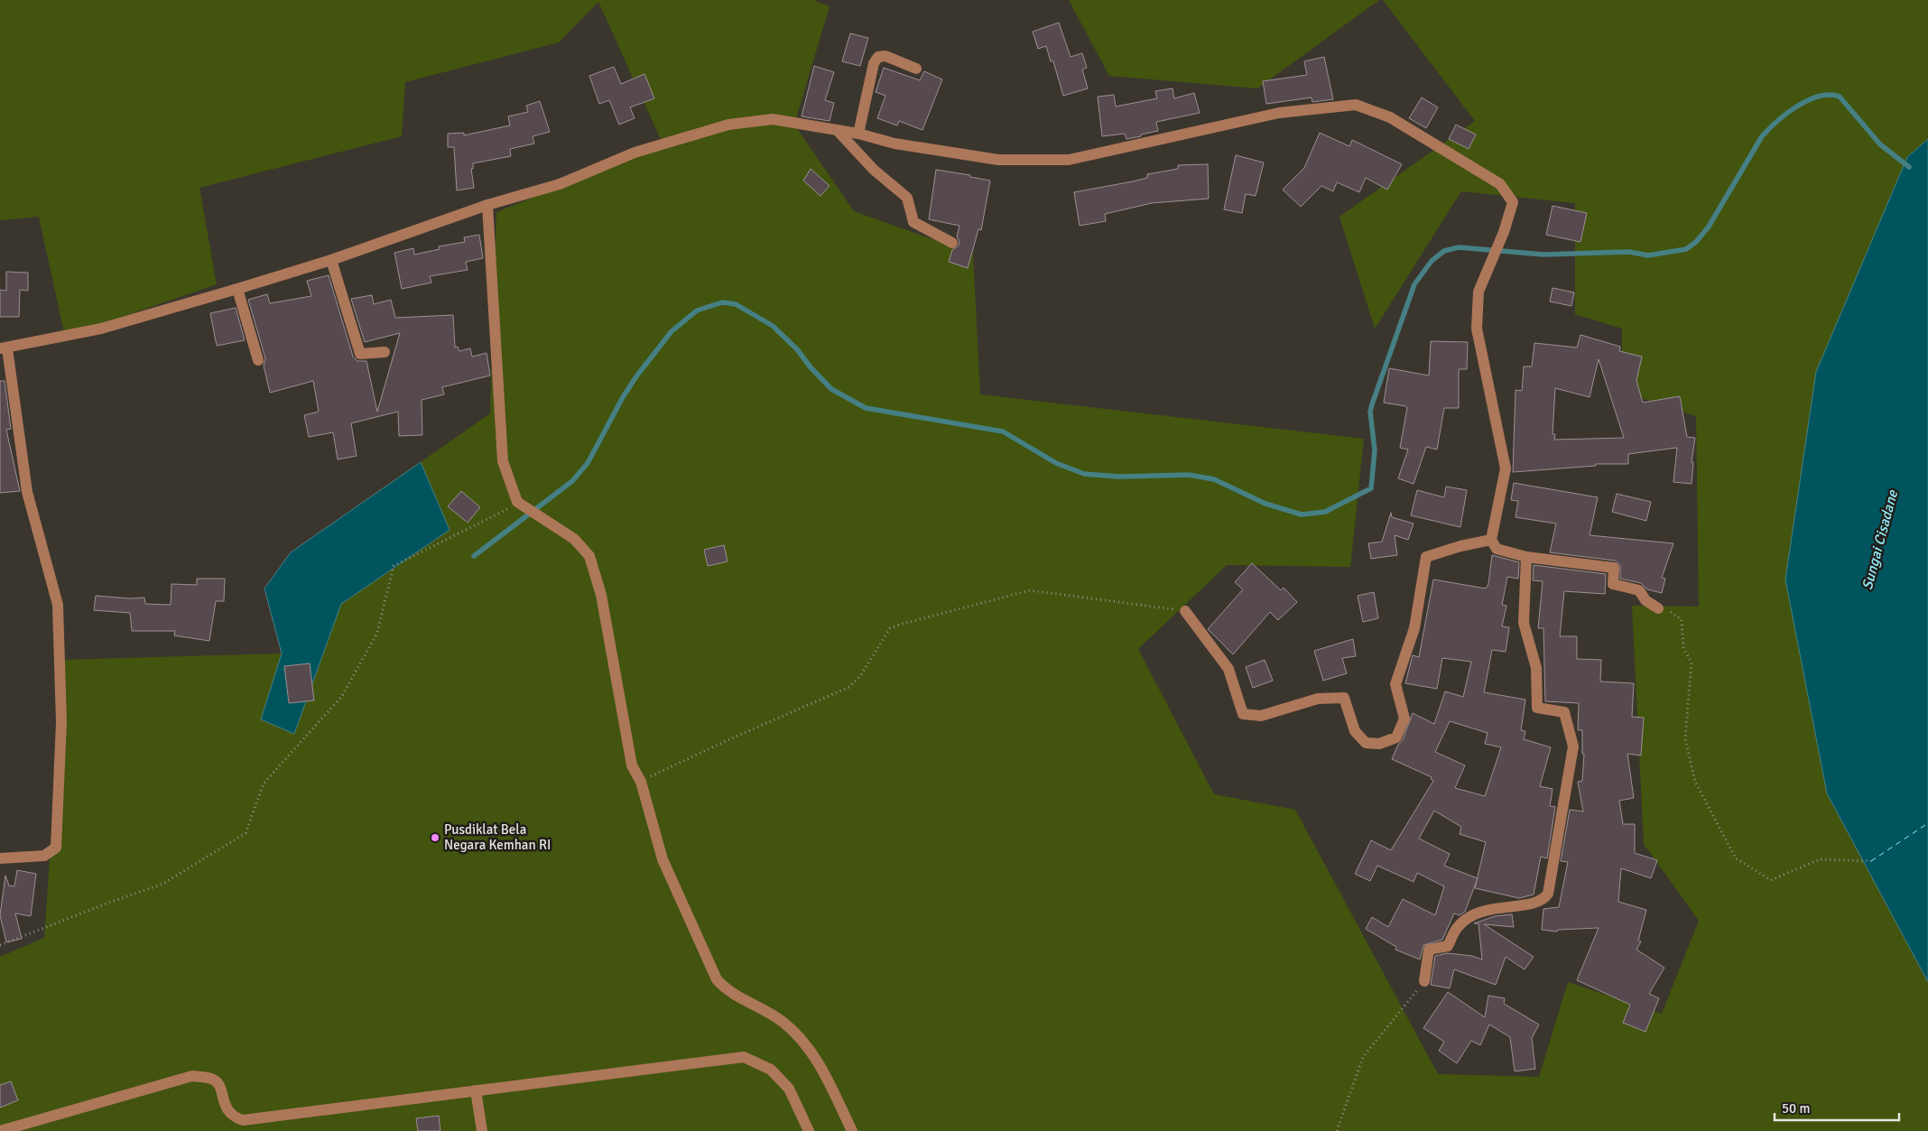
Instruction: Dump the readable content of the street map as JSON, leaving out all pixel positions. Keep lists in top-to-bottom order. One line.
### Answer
{"water":["Sungai Cisadane"],"places":["Pusdiklat Bela Negara Kemhan RI"],"scale_bar":"50 m"}
